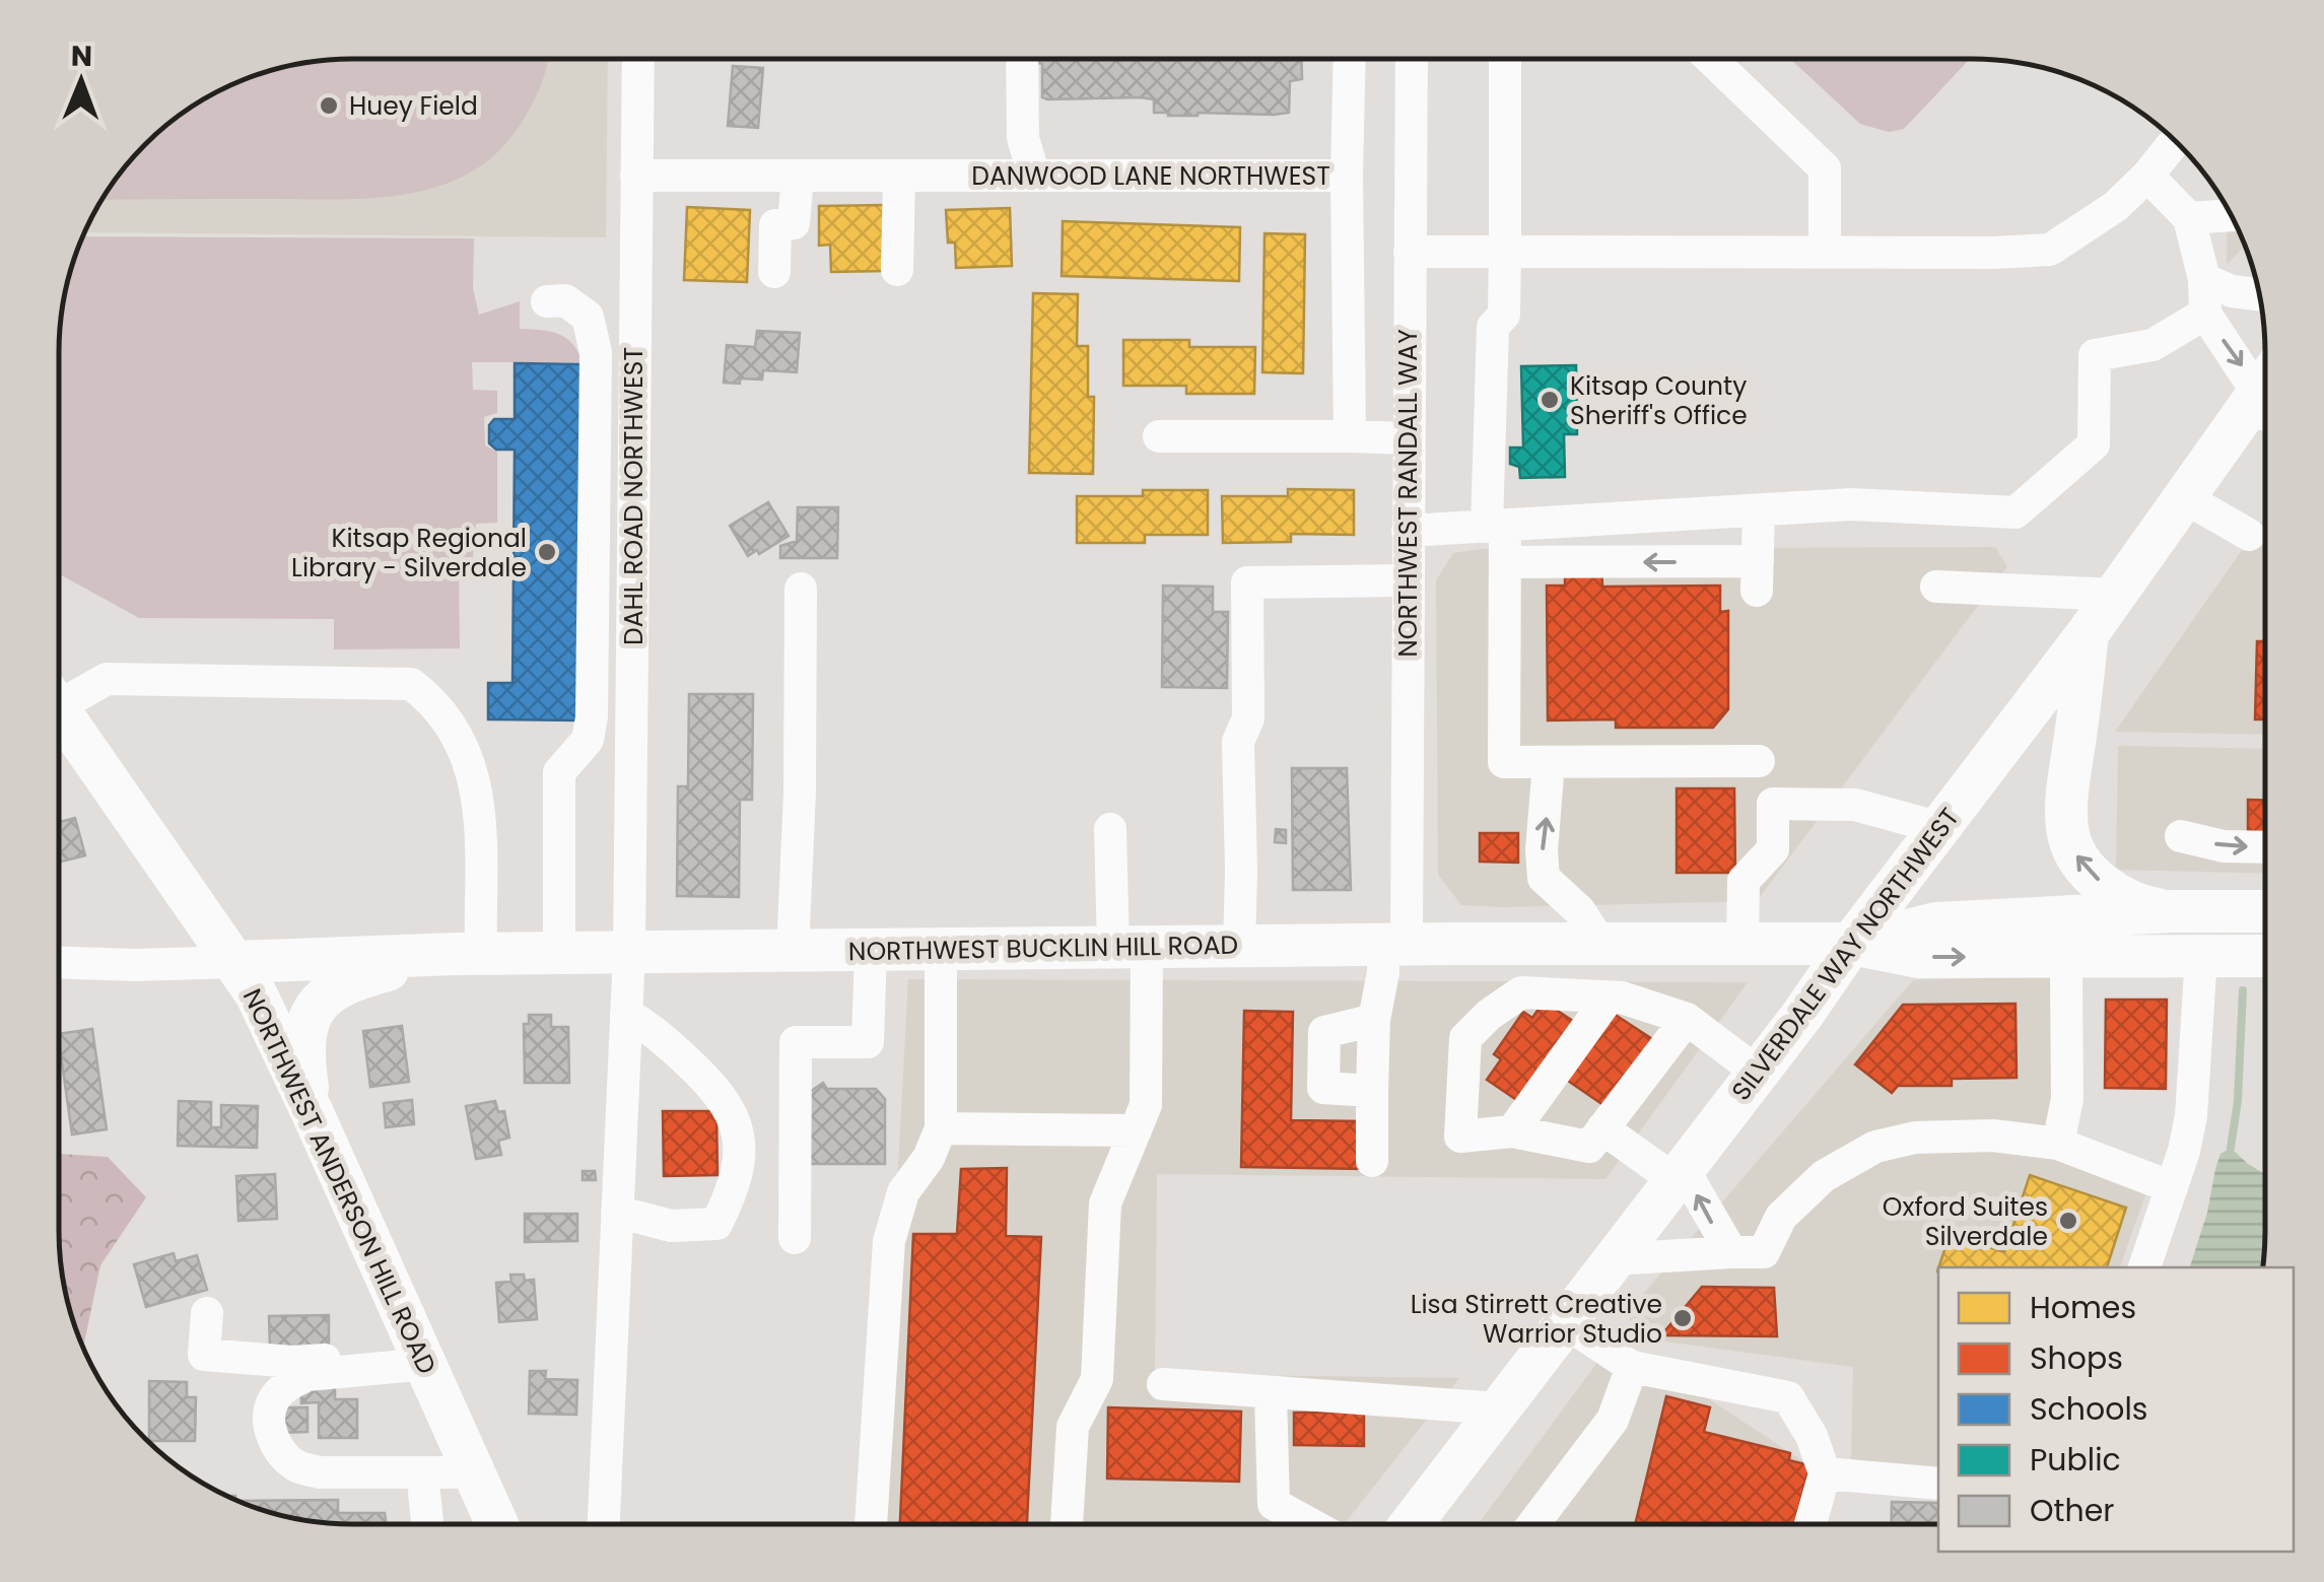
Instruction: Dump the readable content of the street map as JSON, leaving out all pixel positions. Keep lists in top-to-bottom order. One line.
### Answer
{"streets":{"main road":["NORTHWEST BUCKLIN HILL ROAD","SILVERDALE WAY NORTHWEST","NORTHWEST ANDERSON HILL ROAD"],"street":["DANWOOD LANE NORTHWEST","NORTHWEST RANDALL WAY","DAHL ROAD NORTHWEST"]},"crossings":[["DANWOOD LANE NORTHWEST","DAHL ROAD NORTHWEST"],["NORTHWEST RANDALL WAY","NORTHWEST BUCKLIN HILL ROAD"],["DAHL ROAD NORTHWEST","NORTHWEST BUCKLIN HILL ROAD"],["NORTHWEST BUCKLIN HILL ROAD","SILVERDALE WAY NORTHWEST"],["NORTHWEST BUCKLIN HILL ROAD","NORTHWEST ANDERSON HILL ROAD"]],"places":["Huey Field","Kitsap County Sheriff's Office","Kitsap Regional Library - Silverdale","Oxford Suites Silverdale","Lisa Stirrett Creative Warrior Studio"],"legend":["Homes","Shops","Schools","Public","Other"],"north":"top"}
